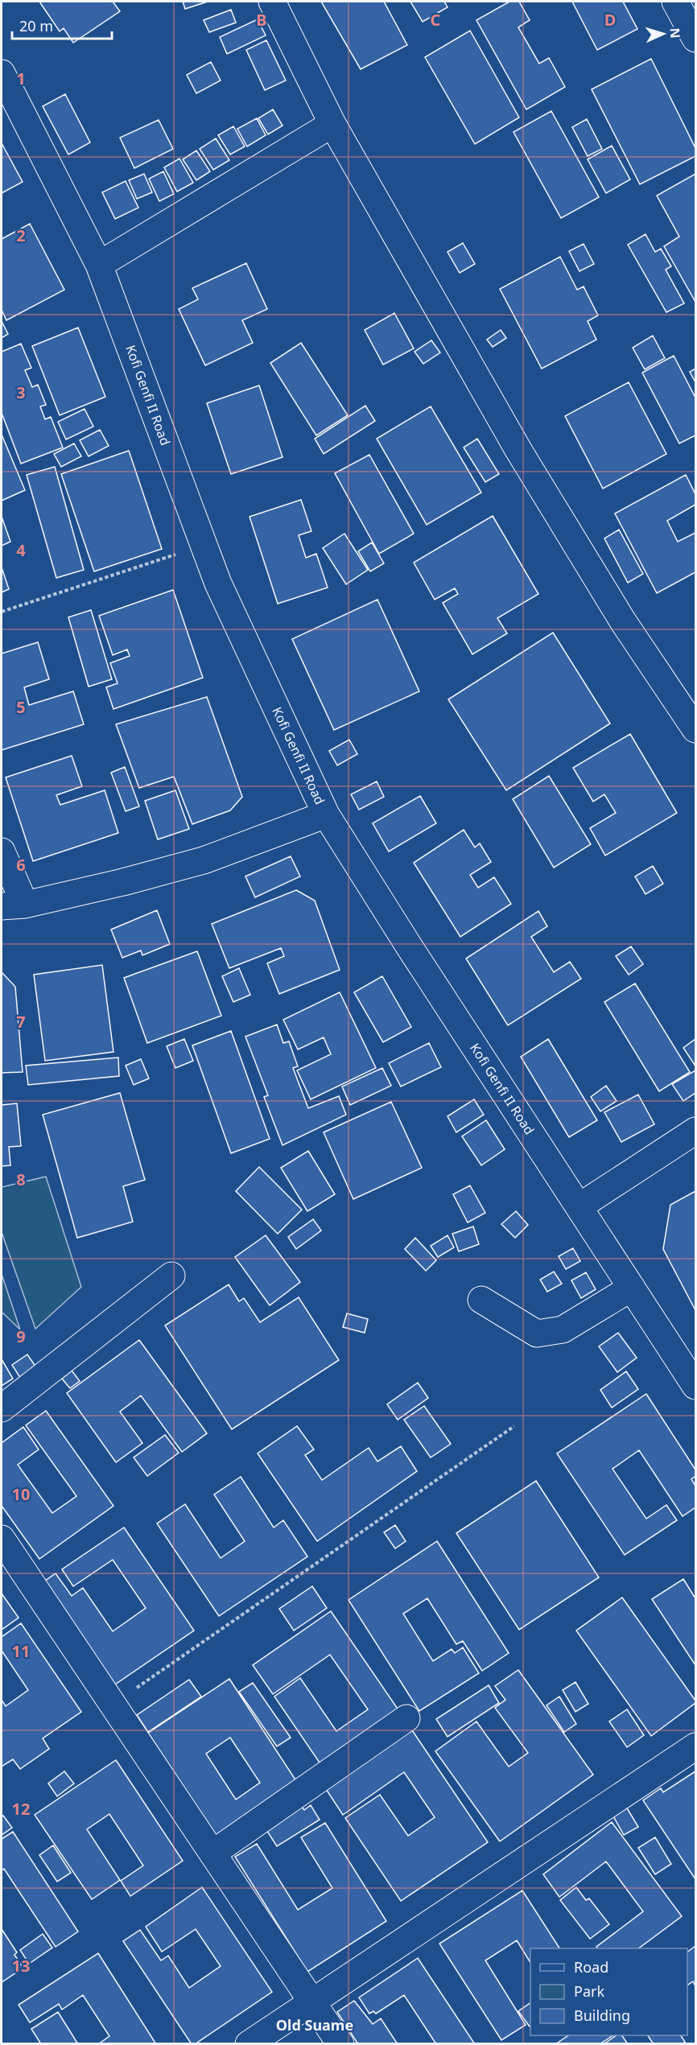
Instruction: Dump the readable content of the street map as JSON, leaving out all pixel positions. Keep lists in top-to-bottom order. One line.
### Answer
{"streets":{"street":["Kofi Genfi II Road"]},"districts":["Old Suame"],"legend":["Road","Park","Building"],"scale_bar":"20 m","north":"right","grid":{"columns":["B","C","D"],"rows":["1","2","3","4","5","6","7","8","9","10","11","12","13"]}}
